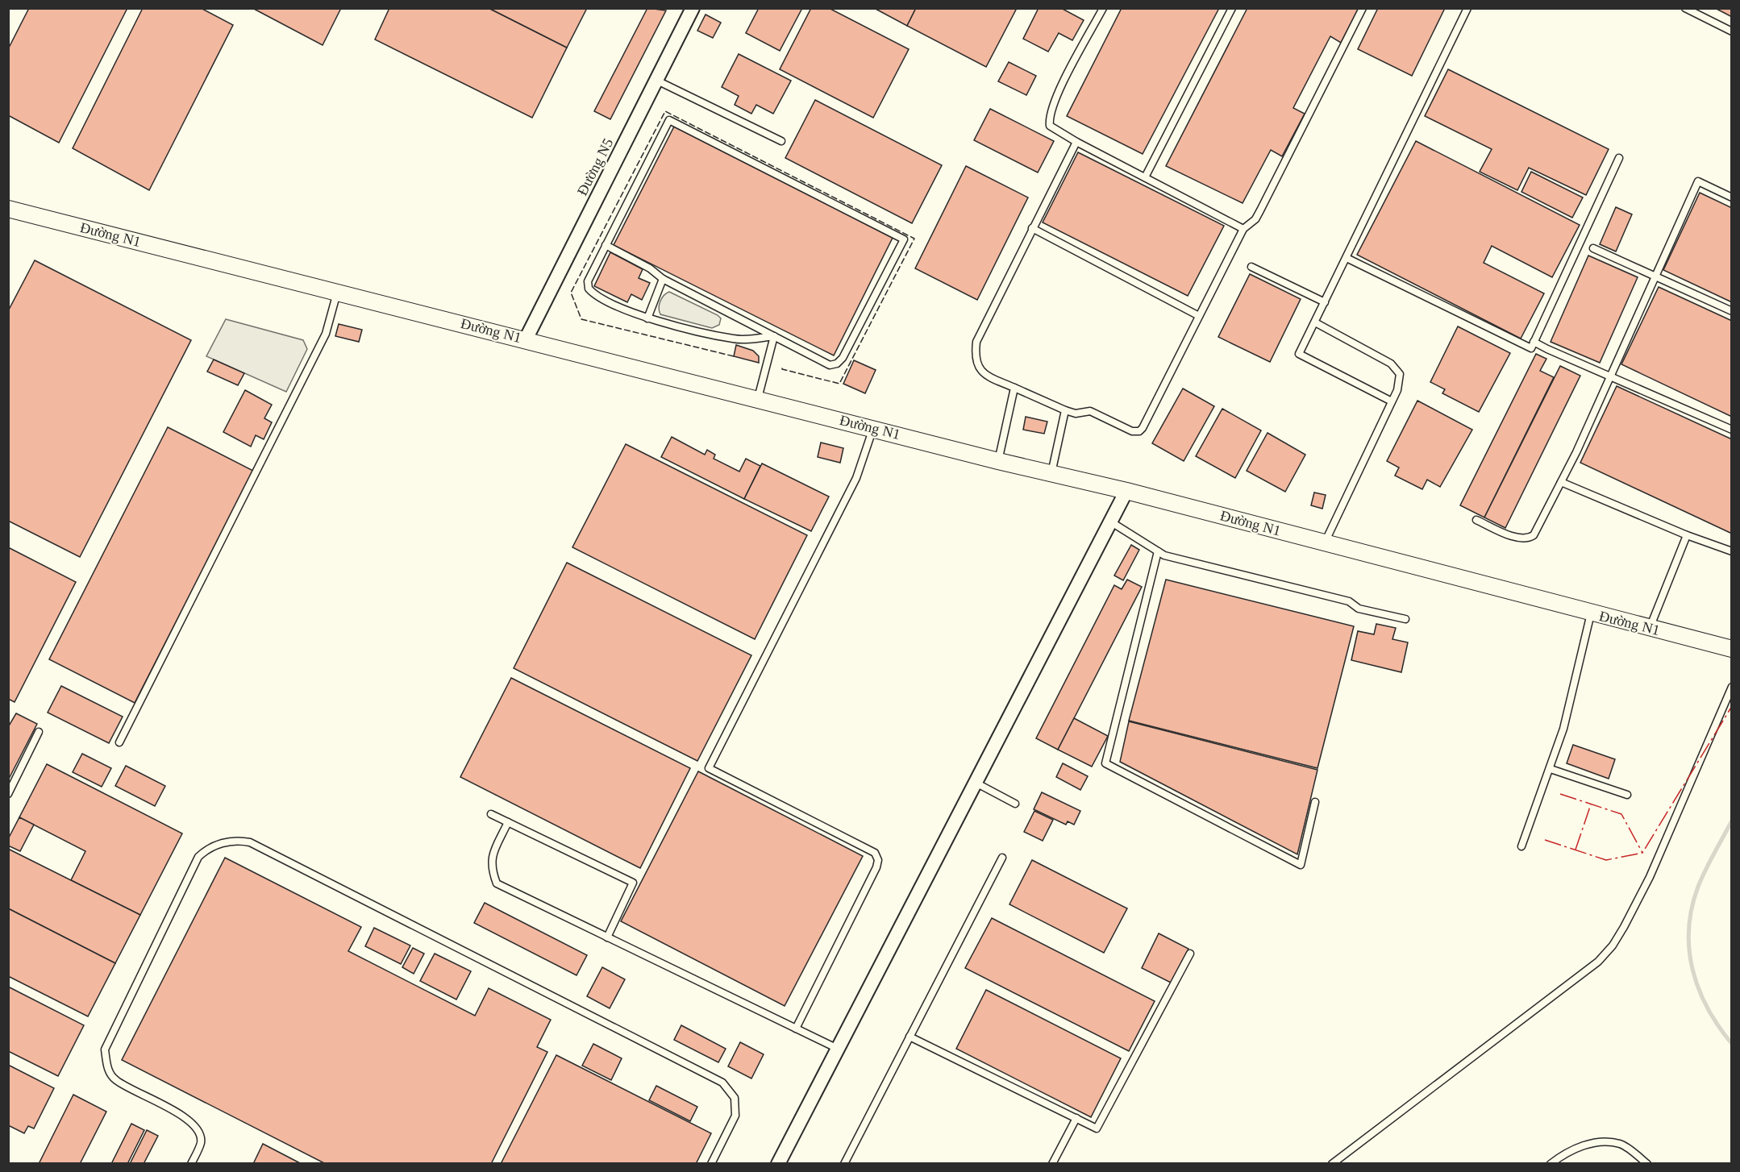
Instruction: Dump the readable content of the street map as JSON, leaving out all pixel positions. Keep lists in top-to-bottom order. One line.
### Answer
{"streets":{"street":["Đường N5","Đường N1"]},"crossings":[["Đường N5","Đường N1"]]}
